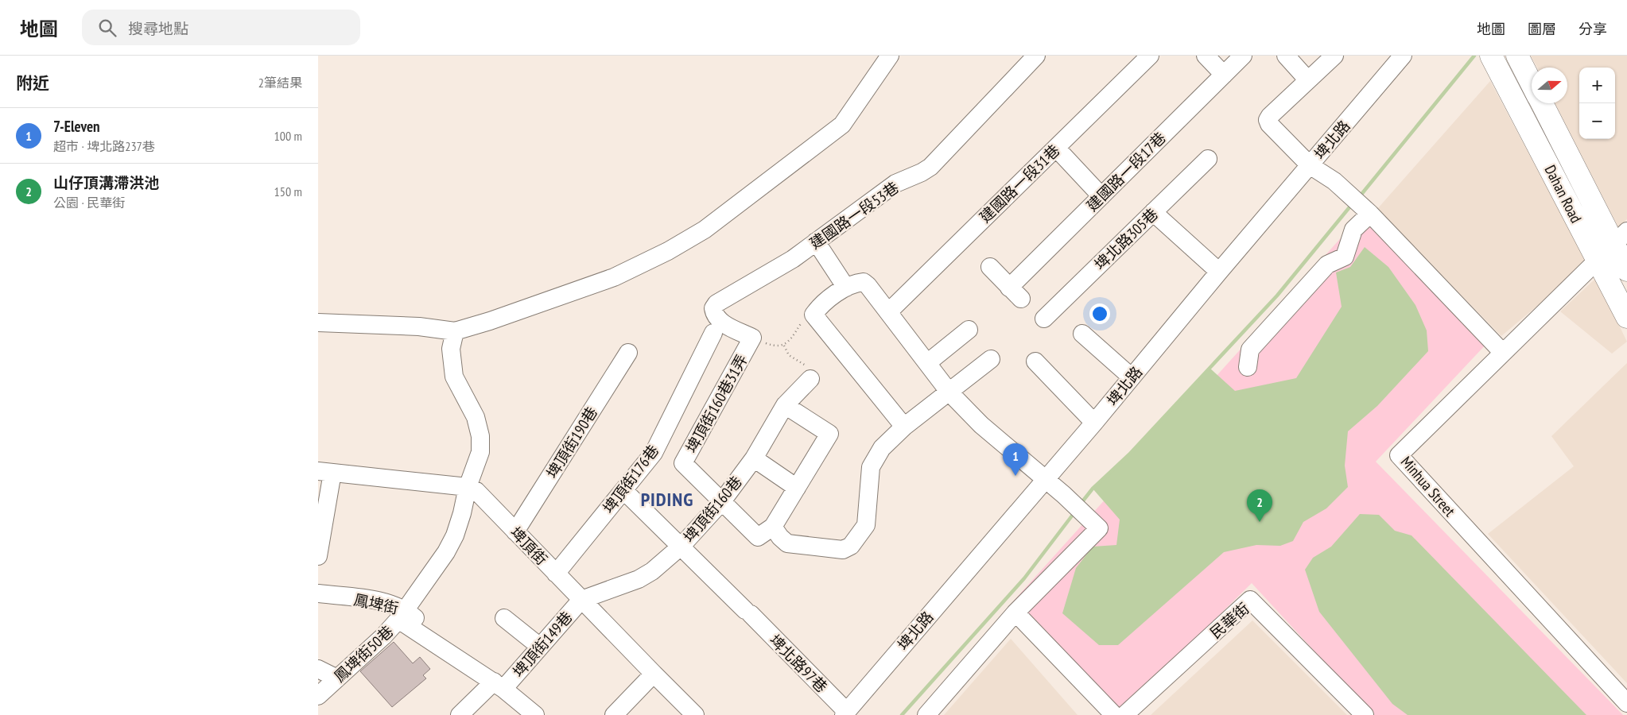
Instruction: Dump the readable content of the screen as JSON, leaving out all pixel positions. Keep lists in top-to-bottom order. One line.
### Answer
{"streets":{"main road":["Dahan Road"],"street":["埤北路","建國路一段17巷","建國路一段31巷","建國路一段53巷","埤北路305巷","埤頂街160巷31弄","埤頂街190巷","埤頂街176巷","Minhua Street","埤頂街160巷","埤頂街","鳳埤街","民華街","埤頂街149巷","鳳埤街50巷","埤北路97巷"]},"crossings":[["埤北路","埤北路97巷"],["Dahan Road","Minhua Street"],["建國路一段53巷","埤頂街160巷31弄"],["埤頂街160巷31弄","埤頂街160巷"],["埤頂街190巷","埤頂街"],["埤頂街176巷","埤頂街"],["埤頂街176巷","埤北路97巷"],["埤頂街160巷","埤頂街"],["埤頂街160巷","埤頂街149巷"],["埤頂街160巷","埤北路97巷"],["埤頂街","埤頂街149巷"],["埤頂街","鳳埤街50巷"],["鳳埤街","埤頂街149巷"],["鳳埤街","鳳埤街50巷"]],"districts":["PIDING"],"north":"right","page":{"header":"地圖","search":"搜尋地點","nav":["地圖","圖層","分享"],"heading":["附近","2筆結果"],"map_buttons":["+","−"],"list":[{"mark":"1","name":"7-Eleven","note":"超市 · 埤北路237巷","value":"100 m"},{"mark":"2","name":"山仔頂溝滯洪池","note":"公園 · 民華街","value":"150 m"}],"pins":["1","2"]}}
